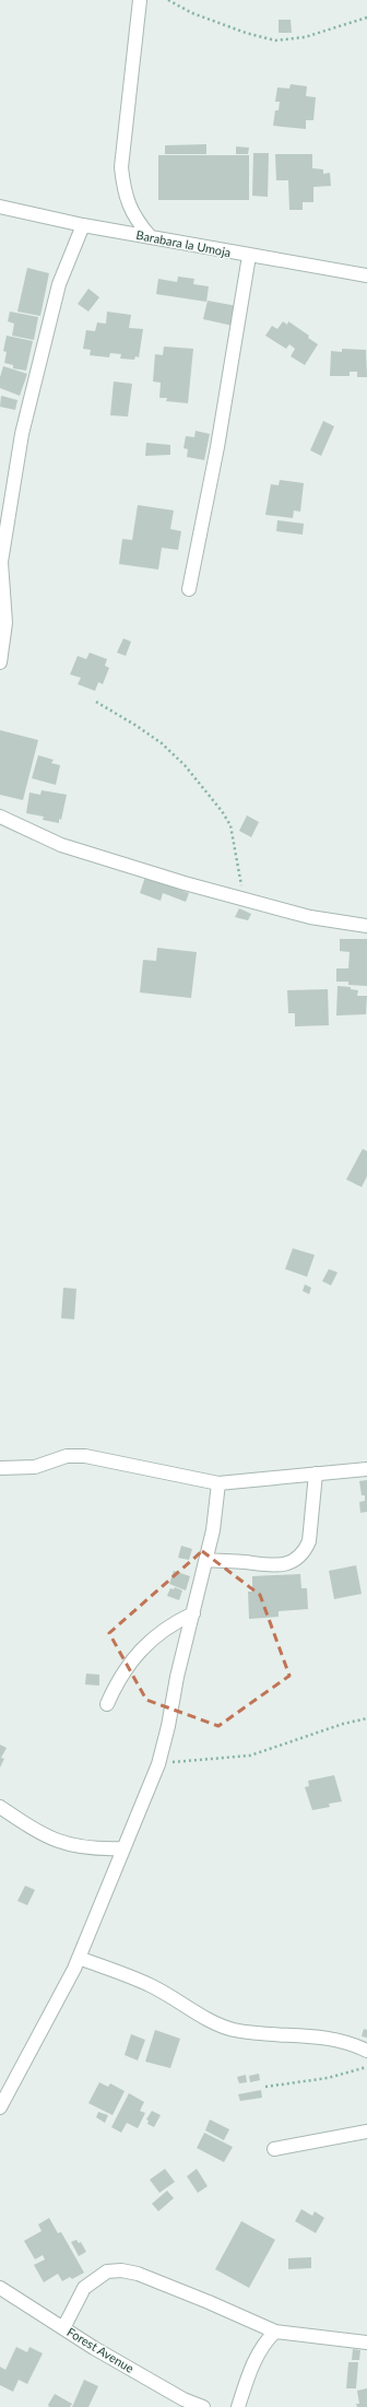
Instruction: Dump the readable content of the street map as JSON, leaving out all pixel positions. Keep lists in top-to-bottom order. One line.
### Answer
{"streets":{"street":["Barabara la Umoja","Forest Avenue"]}}
